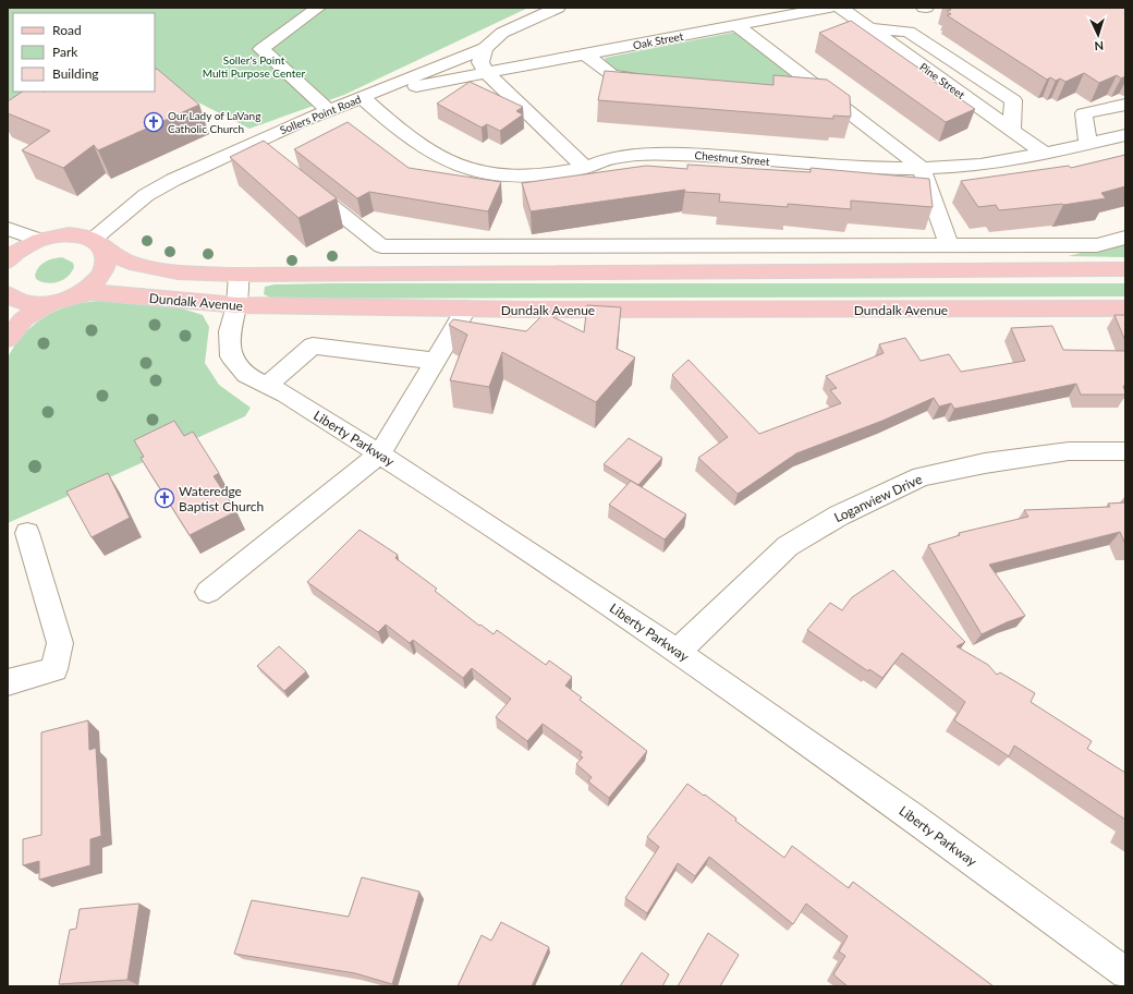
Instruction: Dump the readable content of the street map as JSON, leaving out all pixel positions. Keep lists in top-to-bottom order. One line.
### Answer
{"streets":{"main road":["Dundalk Avenue"],"street":["Oak Street","Pine Street","Sollers Point Road","Chestnut Street","Liberty Parkway","Loganview Drive"]},"crossings":[["Oak Street","Sollers Point Road"],["Oak Street","Chestnut Street"],["Pine Street","Chestnut Street"],["Sollers Point Road","Chestnut Street"],["Sollers Point Road","Dundalk Avenue"],["Dundalk Avenue","Liberty Parkway"],["Liberty Parkway","Loganview Drive"]],"parks":["Soller's Point Multi Purpose Center"],"places":{"church":["Our Lady of LaVang Catholic Church","Wateredge Baptist Church"]},"legend":["Road","Park","Building"],"north":"bottom"}
